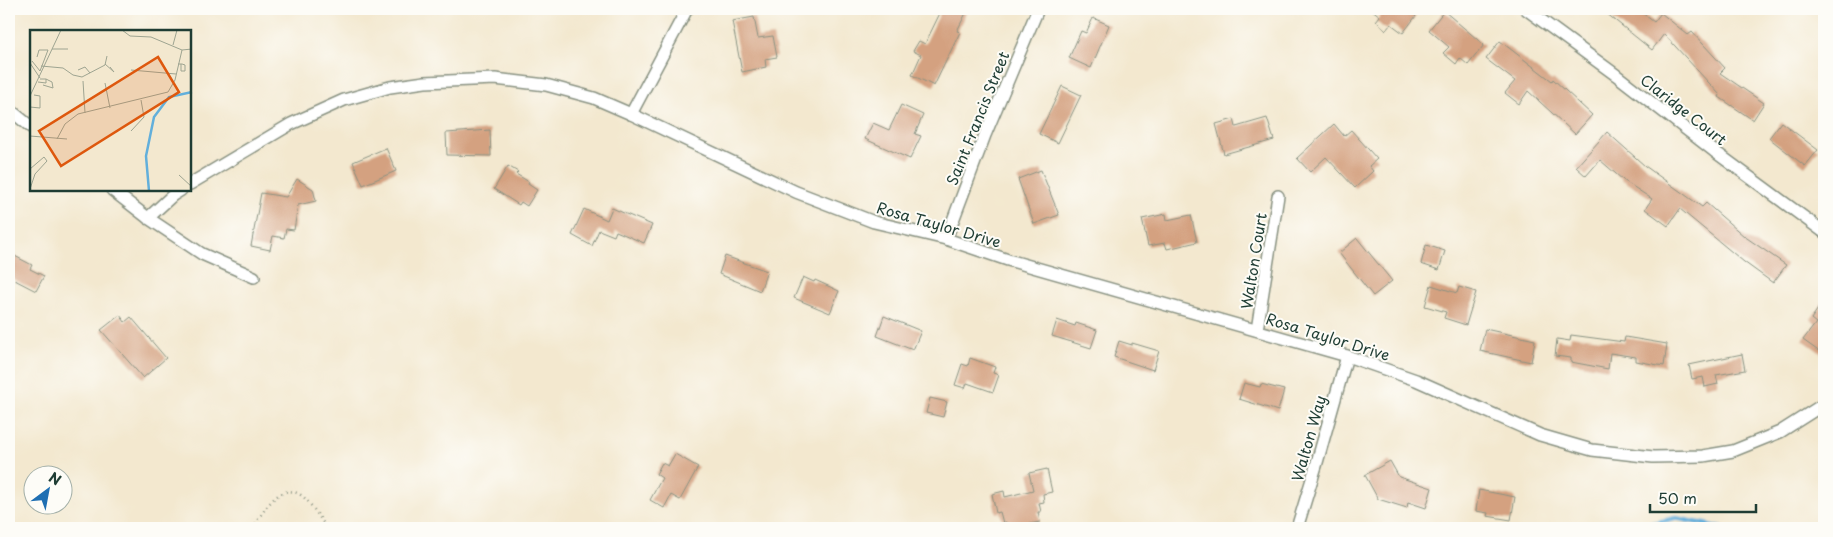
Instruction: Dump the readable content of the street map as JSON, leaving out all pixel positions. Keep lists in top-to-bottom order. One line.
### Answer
{"streets":{"street":["Claridge Court","Saint Francis Street","Rosa Taylor Drive","Walton Court","Walton Way"]},"crossings":[["Saint Francis Street","Rosa Taylor Drive"],["Rosa Taylor Drive","Walton Court"],["Rosa Taylor Drive","Walton Way"]],"scale_bar":"50 m","north":"top right"}
